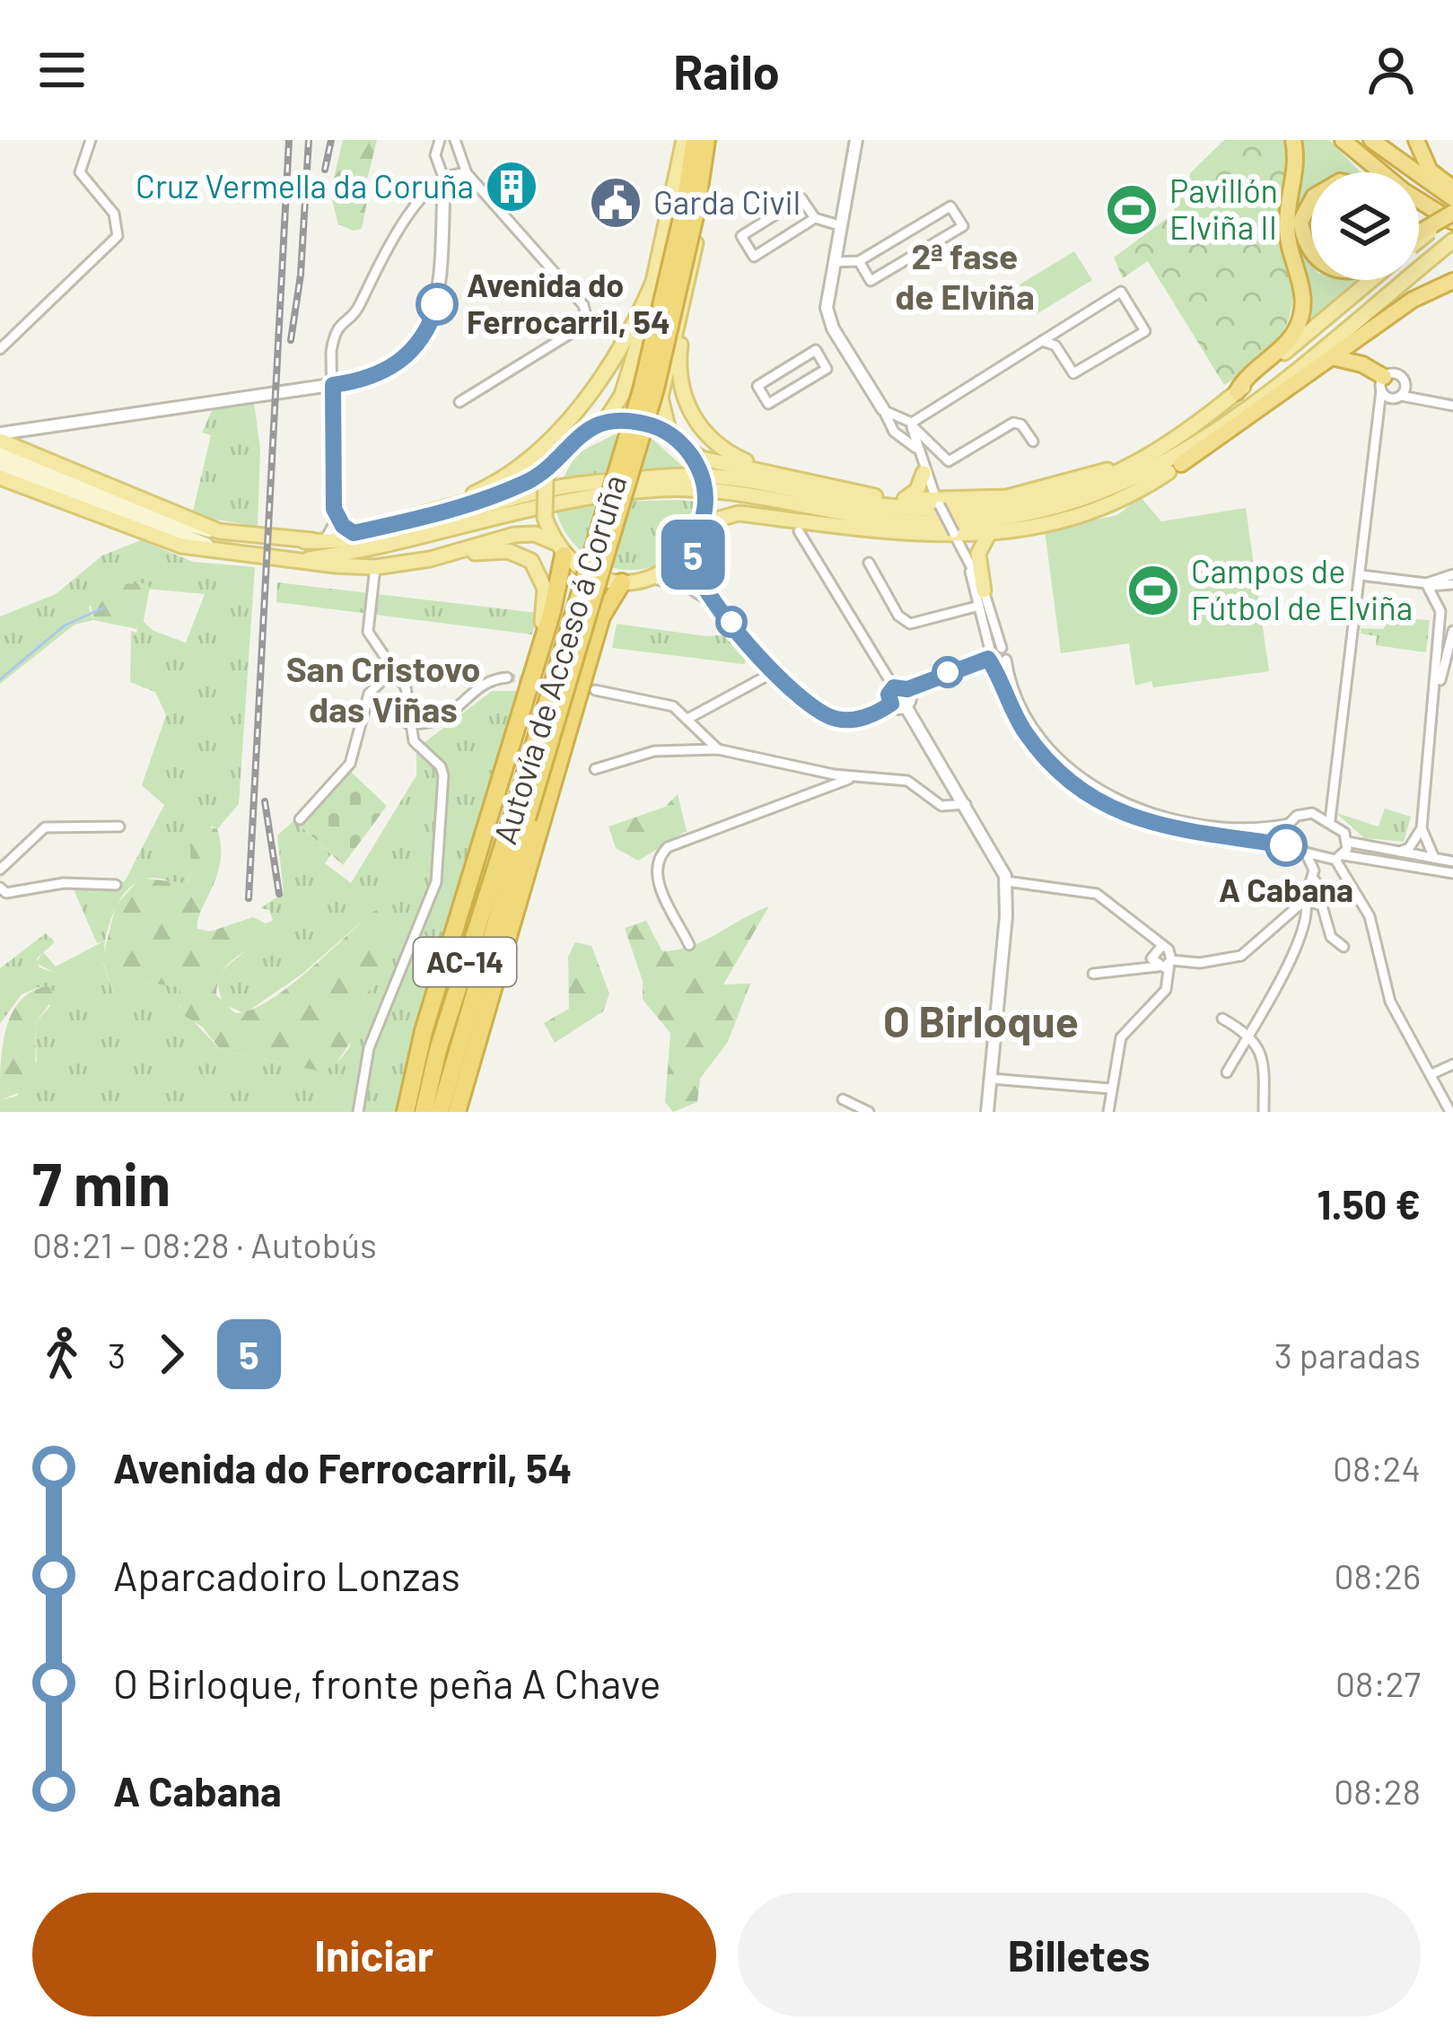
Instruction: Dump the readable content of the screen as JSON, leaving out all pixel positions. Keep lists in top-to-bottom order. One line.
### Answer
{"streets":{"highway":["Autovía de Acceso á Coruña","AC-14"]},"districts":["2ª fase de Elviña","San Cristovo das Viñas","O Birloque"],"places":{"building":["Cruz Vermella da Coruña"],"public building":["Garda Civil"],"sports":["Pavillón Elviña II","Campos de Fútbol de Elviña"],"other":["Avenida do Ferrocarril, 54","A Cabana"]},"lines":["bus line 5"],"page":{"header":"Railo","on_map":"5","heading":["7 min","08:21 – 08:28 · Autobús","1.50 €"],"legs":["3","5","3 paradas"],"list":[{"name":"Avenida do Ferrocarril, 54","value":"08:24"},{"name":"Aparcadoiro Lonzas","value":"08:26"},{"name":"O Birloque, fronte peña A Chave","value":"08:27"},{"name":"A Cabana","value":"08:28"}],"buttons":["Iniciar","Billetes"]}}
